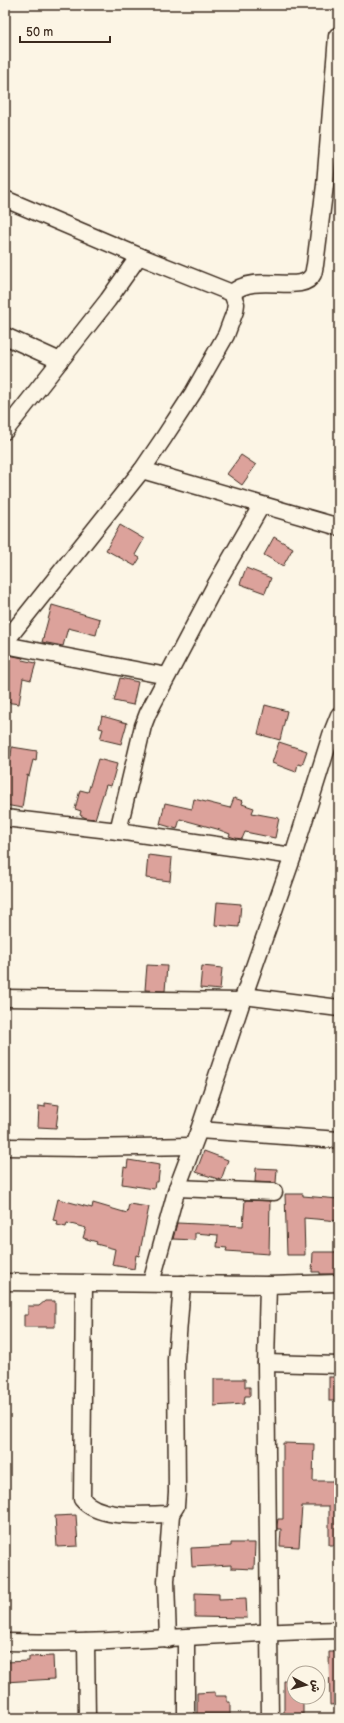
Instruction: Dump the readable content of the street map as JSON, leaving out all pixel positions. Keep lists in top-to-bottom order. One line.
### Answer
{"scale_bar":"50 m","north":"right"}
